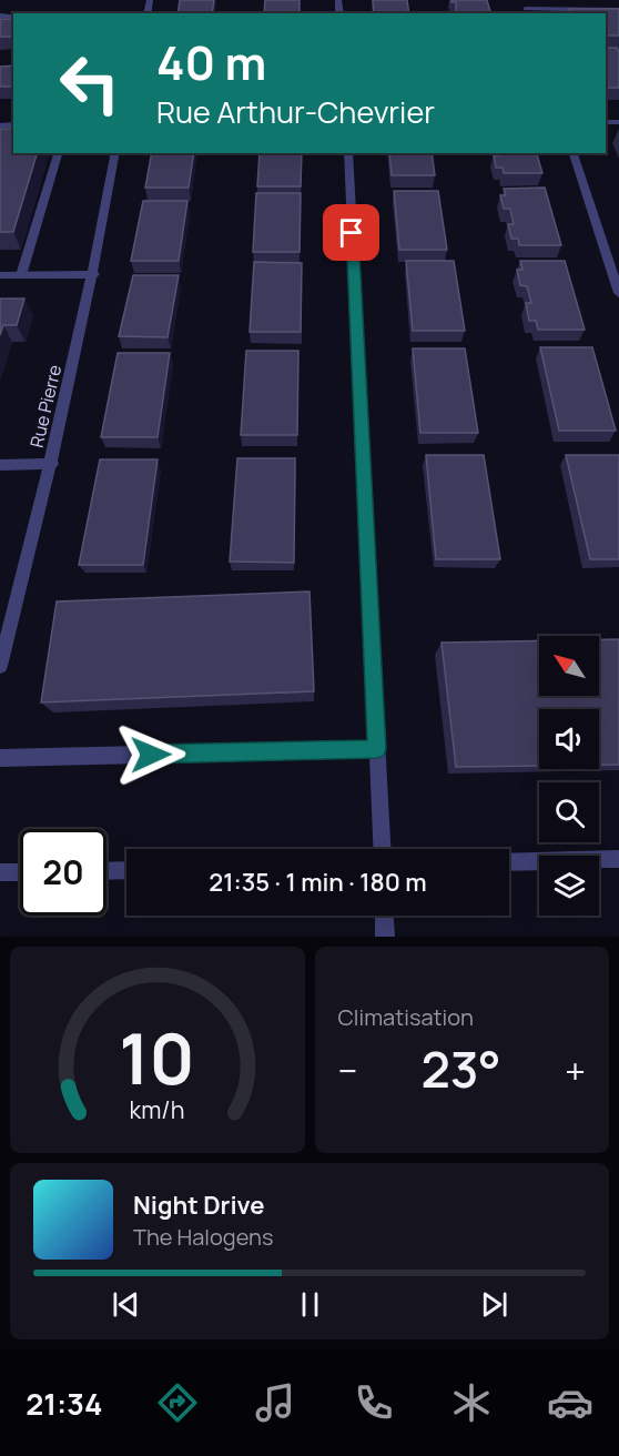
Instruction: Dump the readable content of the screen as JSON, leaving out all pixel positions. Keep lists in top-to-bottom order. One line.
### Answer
{"streets":{"street":["Rue Pierre"]},"north":"top left","page":{"turn":["40 m","Rue Arthur-Chevrier"],"limit":"20","trip":"21:35 · 1 min · 180 m","tile":"Climatisation","heat":["−","23°","+"],"song":["Night Drive","The Halogens"],"tabs":"21:34","gauge":["10","km/h"]}}
